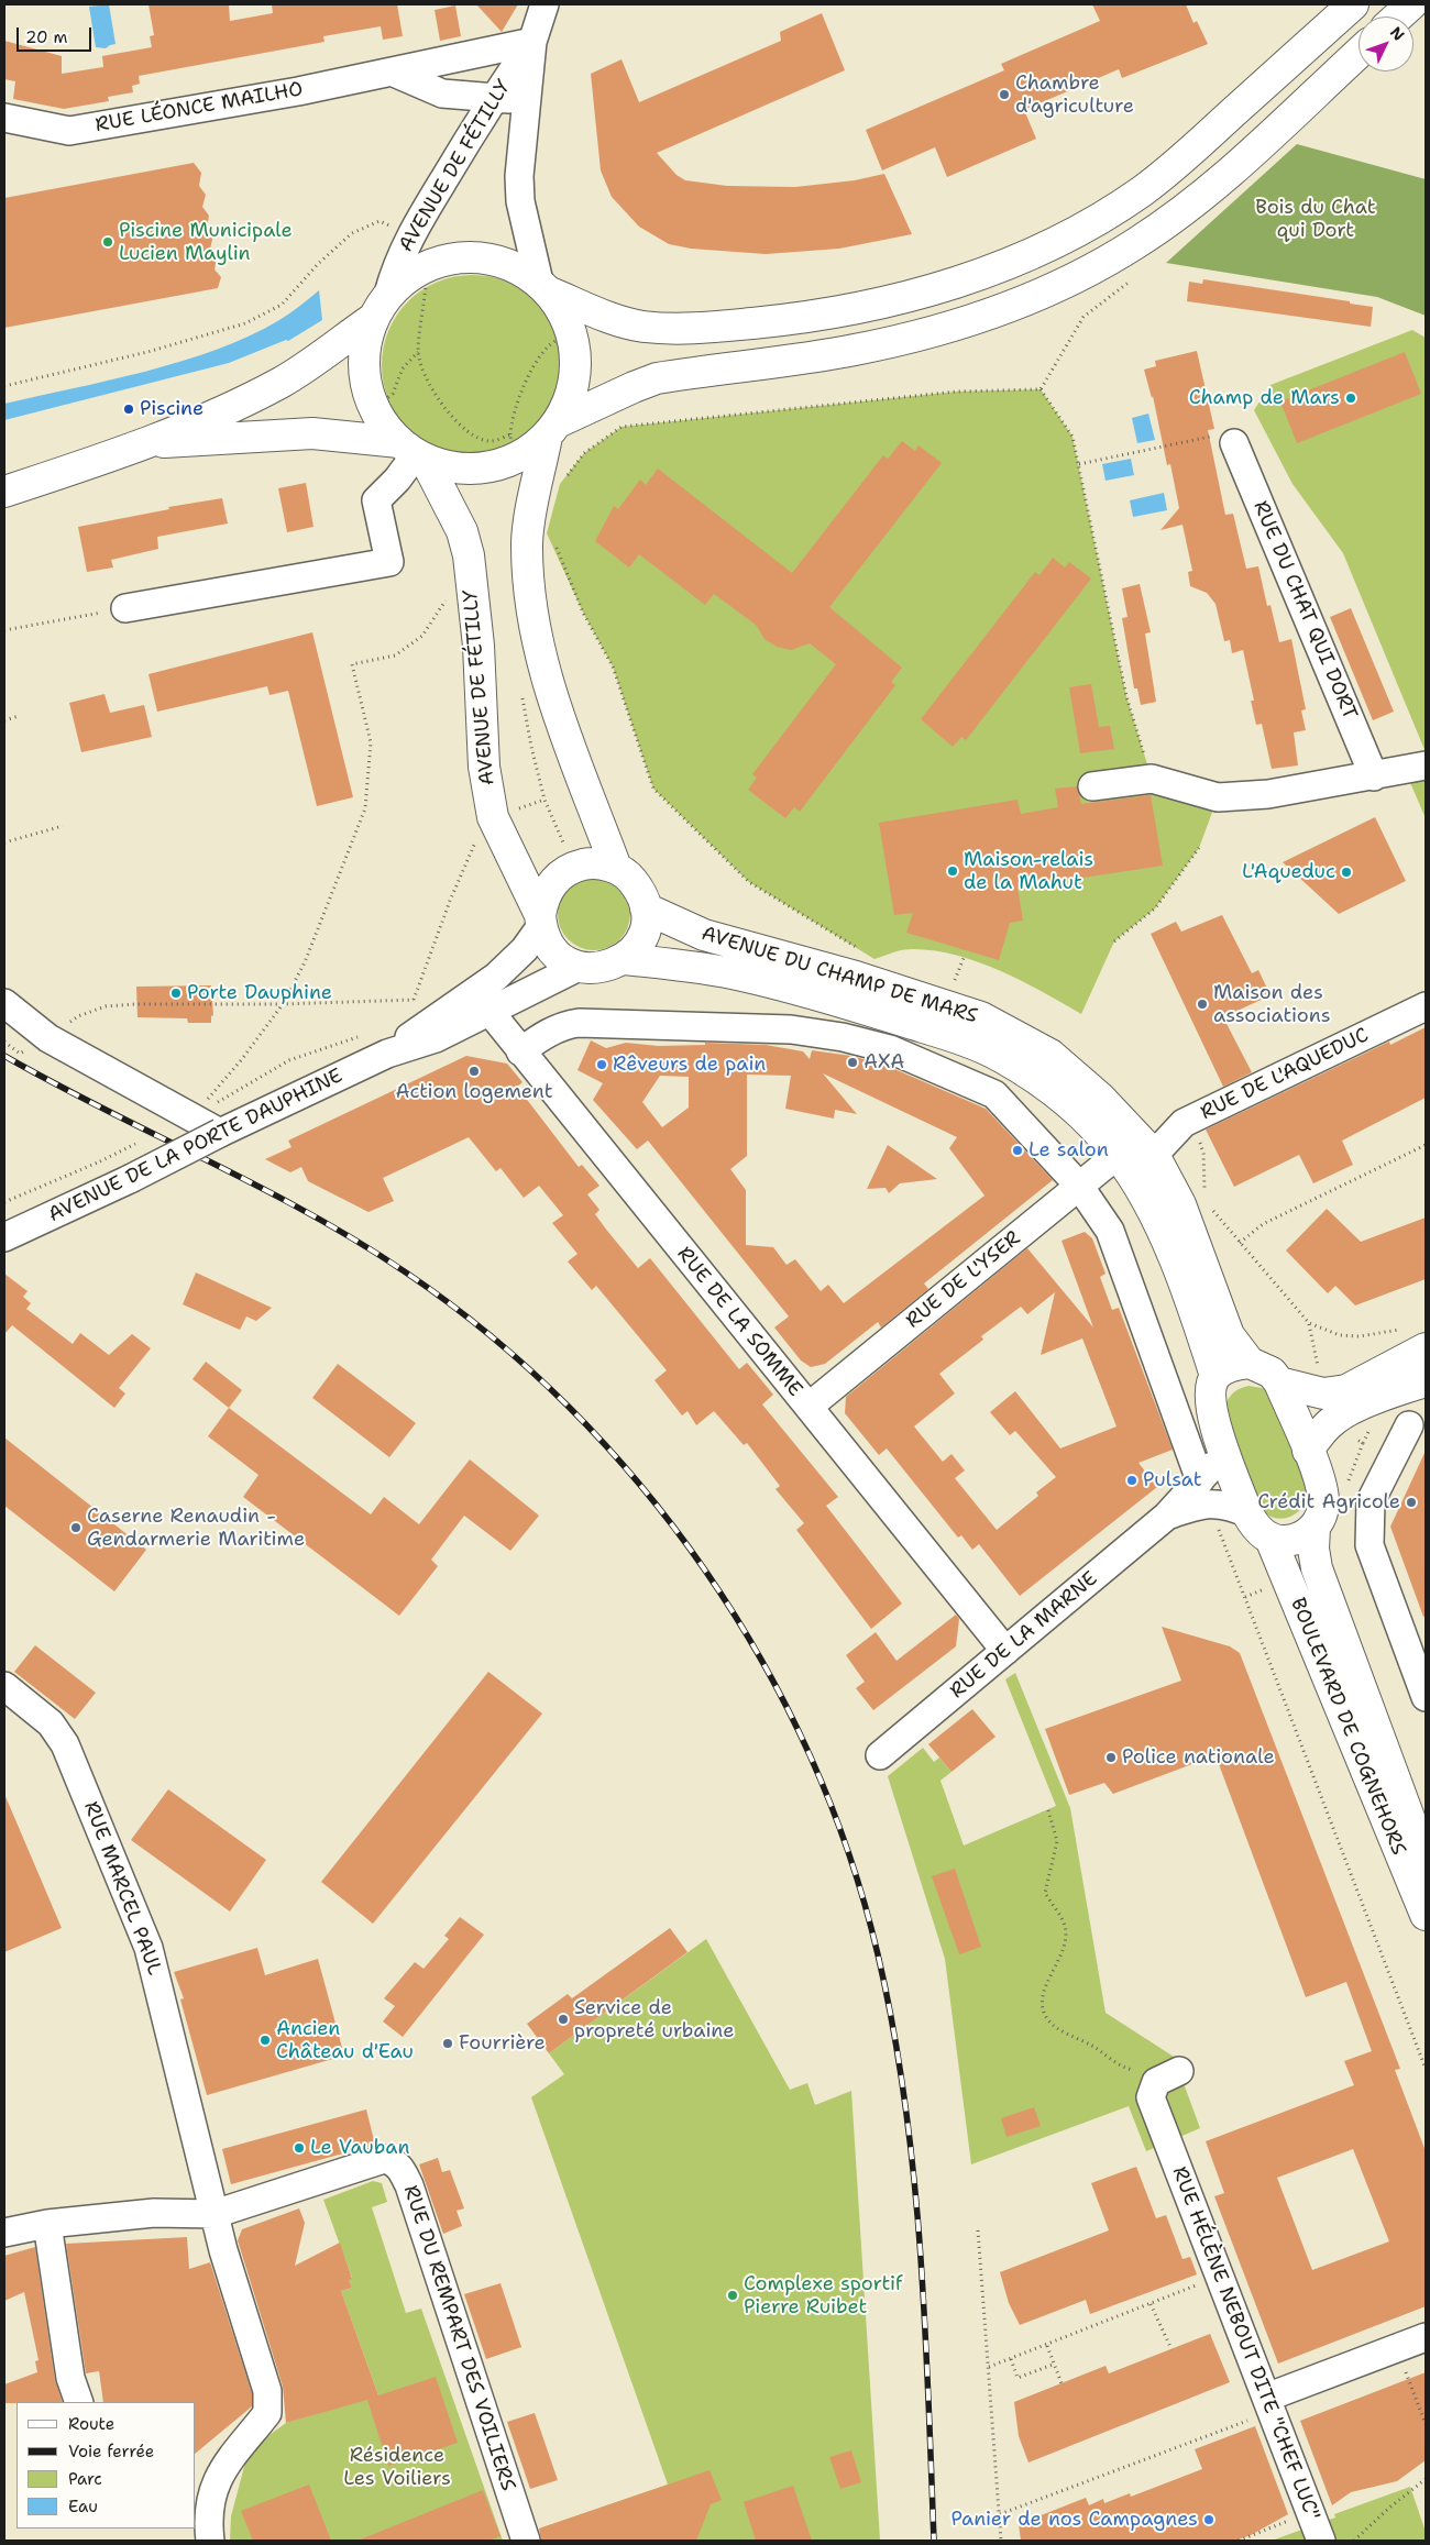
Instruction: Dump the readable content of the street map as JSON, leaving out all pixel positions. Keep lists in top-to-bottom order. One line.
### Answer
{"streets":{"main road":["AVENUE DE FÉTILLY","AVENUE DU CHAMP DE MARS","BOULEVARD DE COGNEHORS"],"street":["RUE LÉONCE MAILHO","RUE DU CHAT QUI DORT","RUE DE L'AQUEDUC","AVENUE DE LA PORTE DAUPHINE","RUE DE L'YSER","RUE DE LA SOMME","RUE DE LA MARNE","RUE MARCEL PAUL","RUE DU REMPART DES VOILIERS","RUE HÉLÈNE NEBOUT DITE \"CHEF LUC\""]},"crossings":[["RUE LÉONCE MAILHO","AVENUE DE FÉTILLY"],["AVENUE DE FÉTILLY","AVENUE DU CHAMP DE MARS"],["AVENUE DE FÉTILLY","AVENUE DE LA PORTE DAUPHINE"],["AVENUE DU CHAMP DE MARS","RUE DE L'AQUEDUC"],["AVENUE DU CHAMP DE MARS","AVENUE DE LA PORTE DAUPHINE"],["AVENUE DU CHAMP DE MARS","RUE DE L'YSER"],["AVENUE DE LA PORTE DAUPHINE","RUE DE LA SOMME"],["RUE DE L'YSER","RUE DE LA SOMME"],["RUE DE LA SOMME","RUE DE LA MARNE"],["RUE MARCEL PAUL","RUE DU REMPART DES VOILIERS"]],"parks":["Bois du Chat qui Dort","Résidence Les Voiliers"],"places":["Chambre d'agriculture","Piscine Municipale Lucien Maylin","Champ de Mars","Piscine","Maison-relais de la Mahut","L'Aqueduc","Porte Dauphine","Maison des associations","AXA","Rêveurs de pain","Action logement","Le salon","Pulsat","Crédit Agricole","Caserne Renaudin - Gendarmerie Maritime","Police nationale","Service de propreté urbaine","Ancien Château d'Eau","Fourrière","Le Vauban","Complexe sportif Pierre Ruibet","Panier de nos Campagnes"],"legend":["Route","Voie ferrée","Parc","Eau"],"scale_bar":"20 m","north":"top right"}
